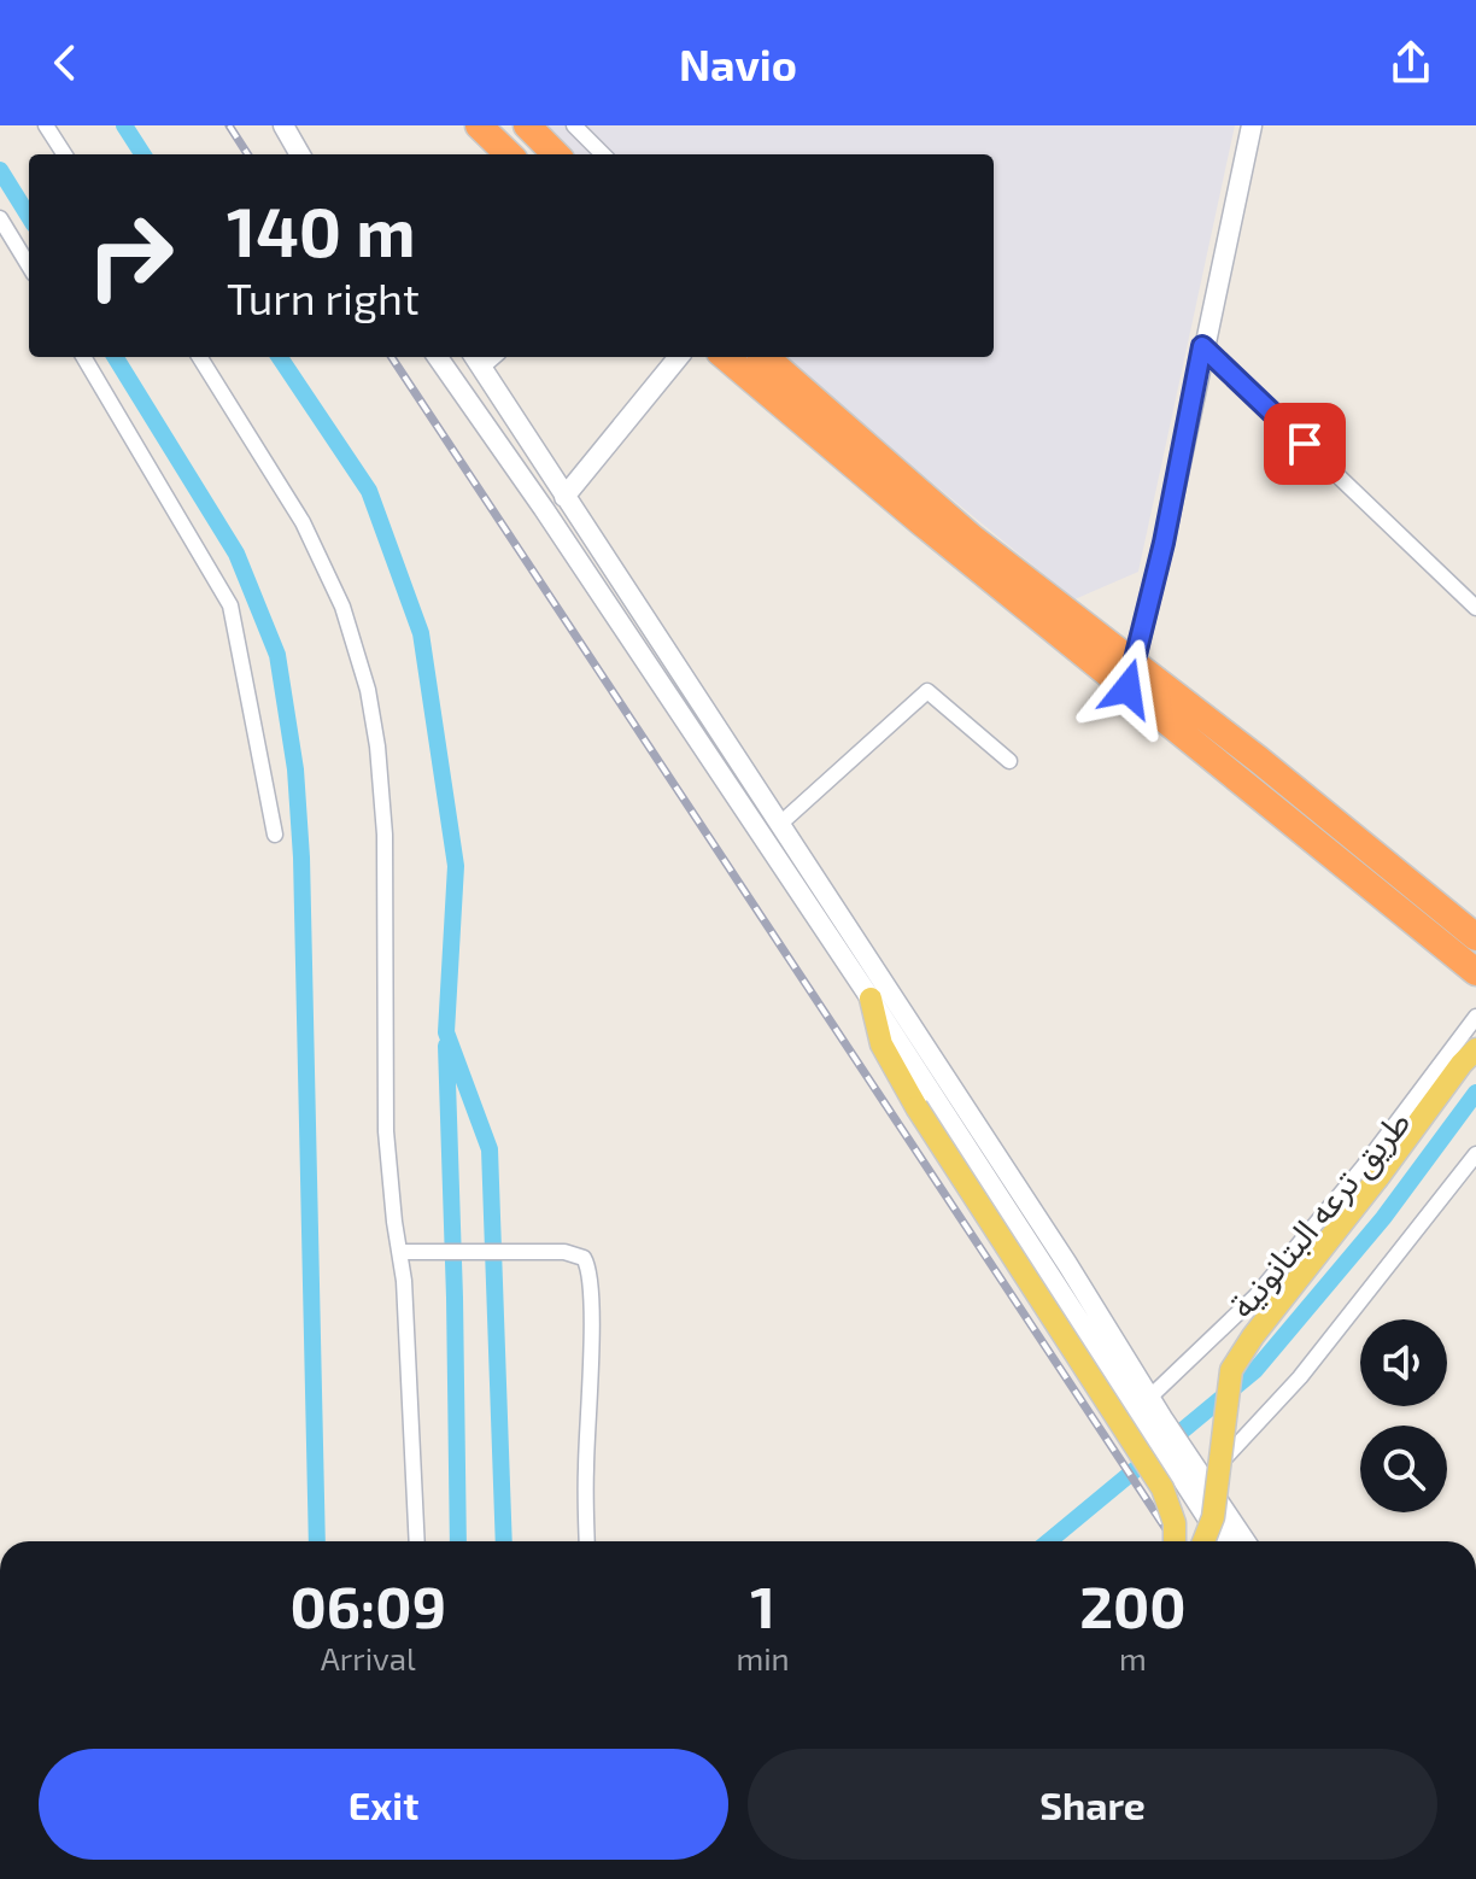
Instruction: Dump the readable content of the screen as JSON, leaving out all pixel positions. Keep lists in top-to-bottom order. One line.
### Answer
{"streets":{"street":["طريق ترعه البتانونية"]},"page":{"header":"Navio","turn":["140 m","Turn right"],"eta":["06:09","Arrival","1","min","200","m"],"buttons":["Exit","Share"]}}
